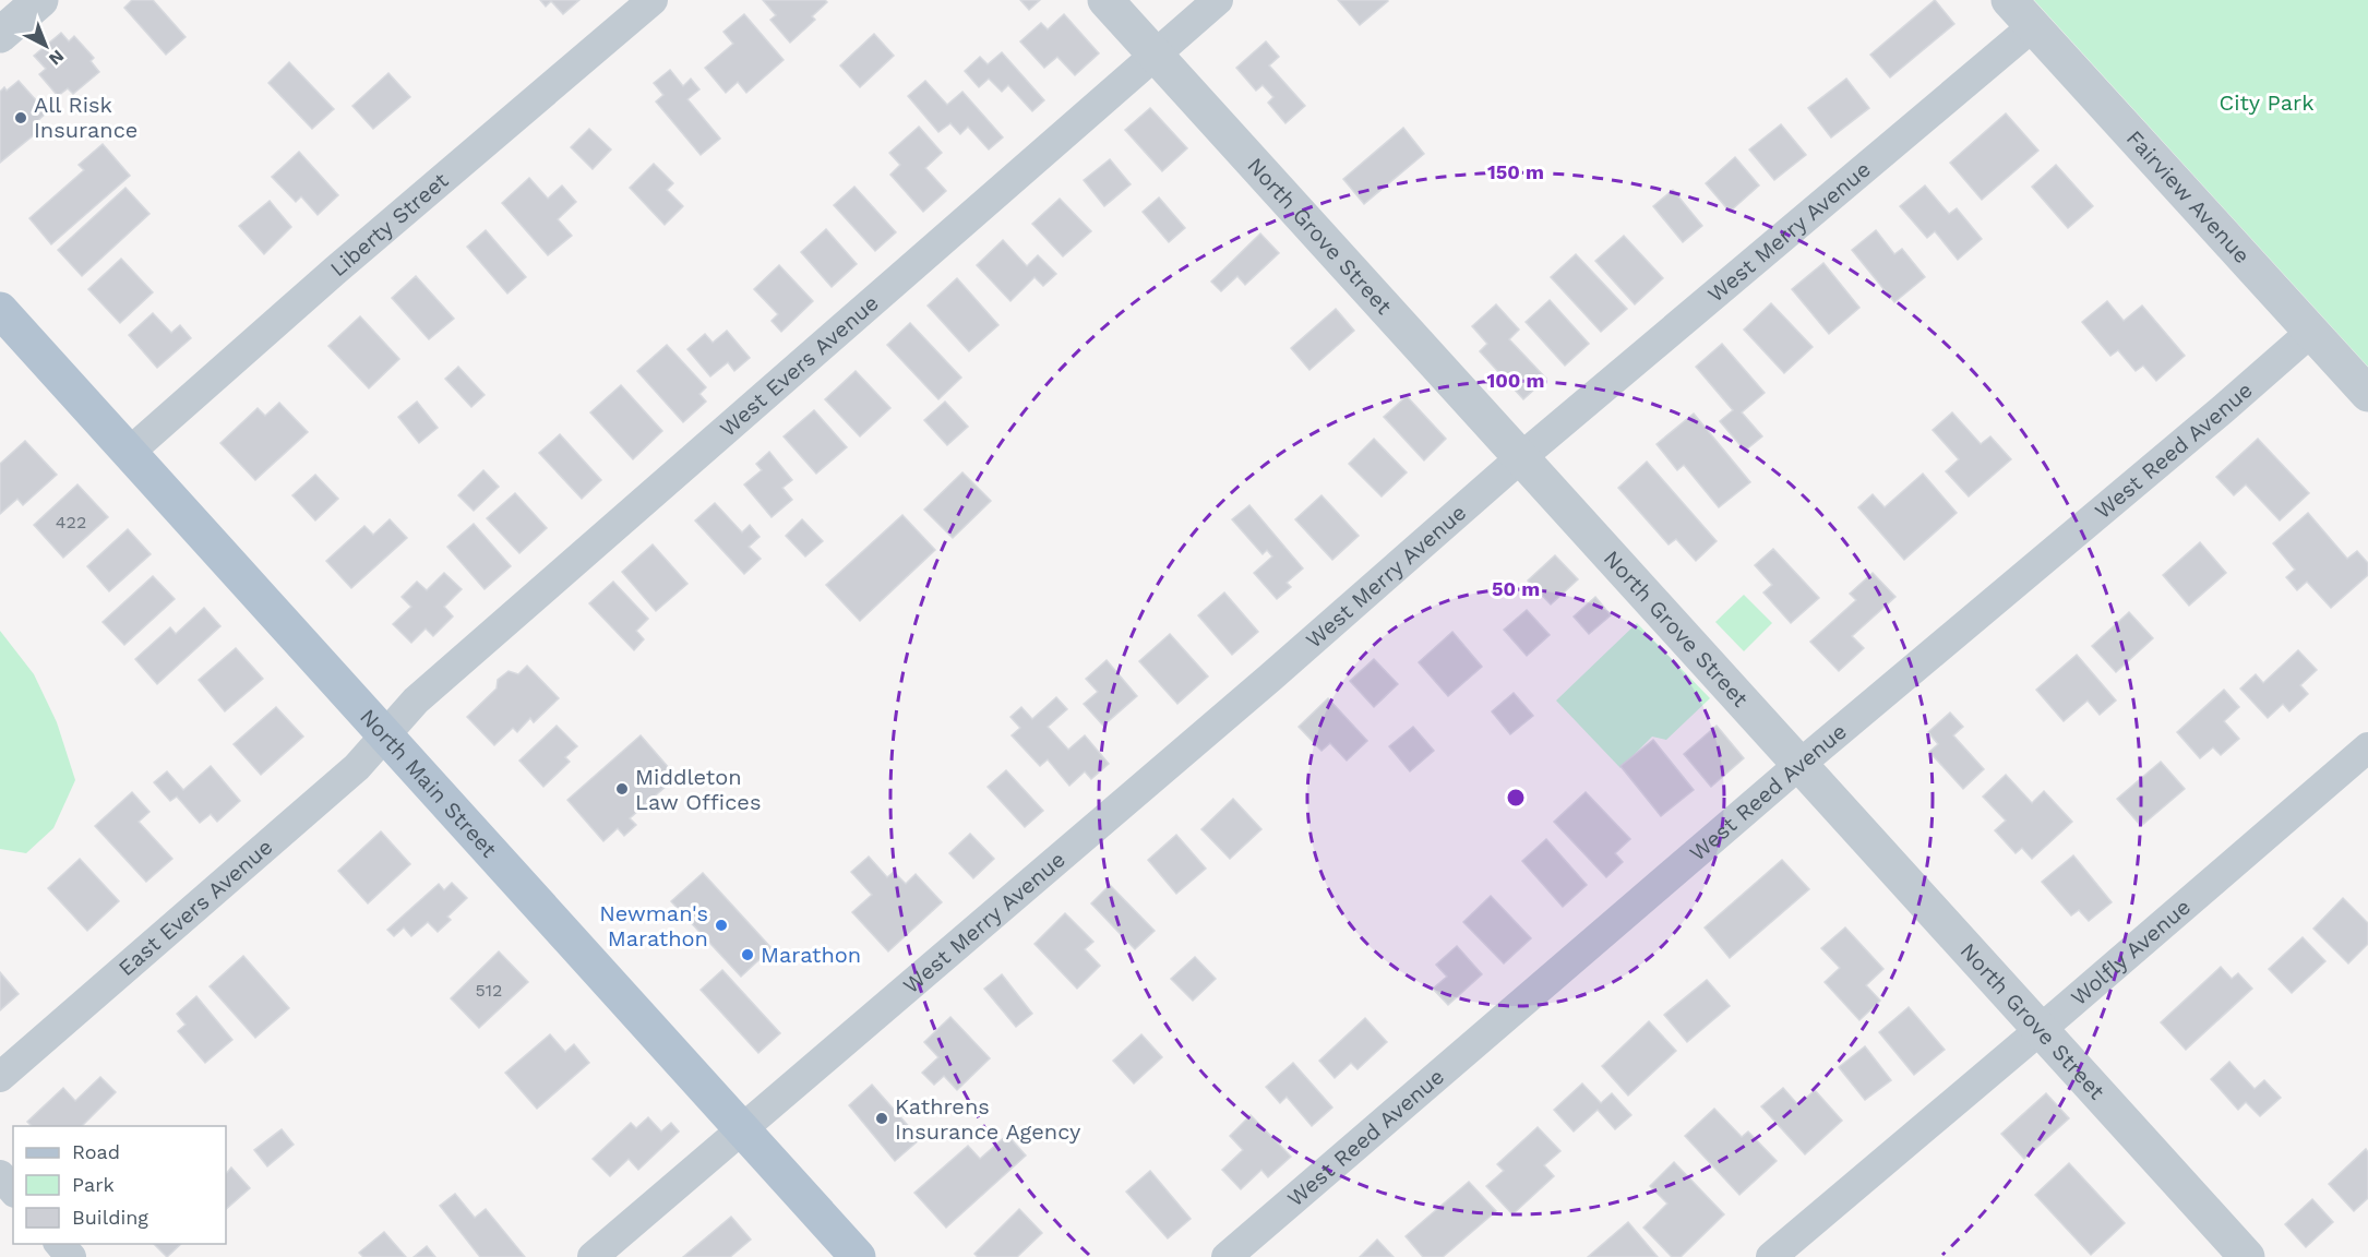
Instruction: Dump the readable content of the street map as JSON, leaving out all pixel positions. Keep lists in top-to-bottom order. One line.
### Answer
{"streets":{"main road":["North Main Street"],"street":["Fairview Avenue","Liberty Street","West Merry Avenue","North Grove Street","West Evers Avenue","West Reed Avenue","East Evers Avenue","Wolfly Avenue"]},"crossings":[["Fairview Avenue","West Merry Avenue"],["Fairview Avenue","West Reed Avenue"],["Liberty Street","North Main Street"],["West Merry Avenue","North Grove Street"],["West Merry Avenue","North Main Street"],["North Grove Street","West Evers Avenue"],["North Grove Street","West Reed Avenue"],["North Grove Street","Wolfly Avenue"],["West Evers Avenue","North Main Street"],["West Evers Avenue","East Evers Avenue"],["North Main Street","East Evers Avenue"]],"parks":["City Park"],"places":["All Risk Insurance","Middleton Law Offices","Newman's Marathon","Marathon","Kathrens Insurance Agency"],"house_numbers":["422","512"],"legend":["Road","Park","Building"],"north":"bottom right","rings":["150 m","100 m","50 m"]}
